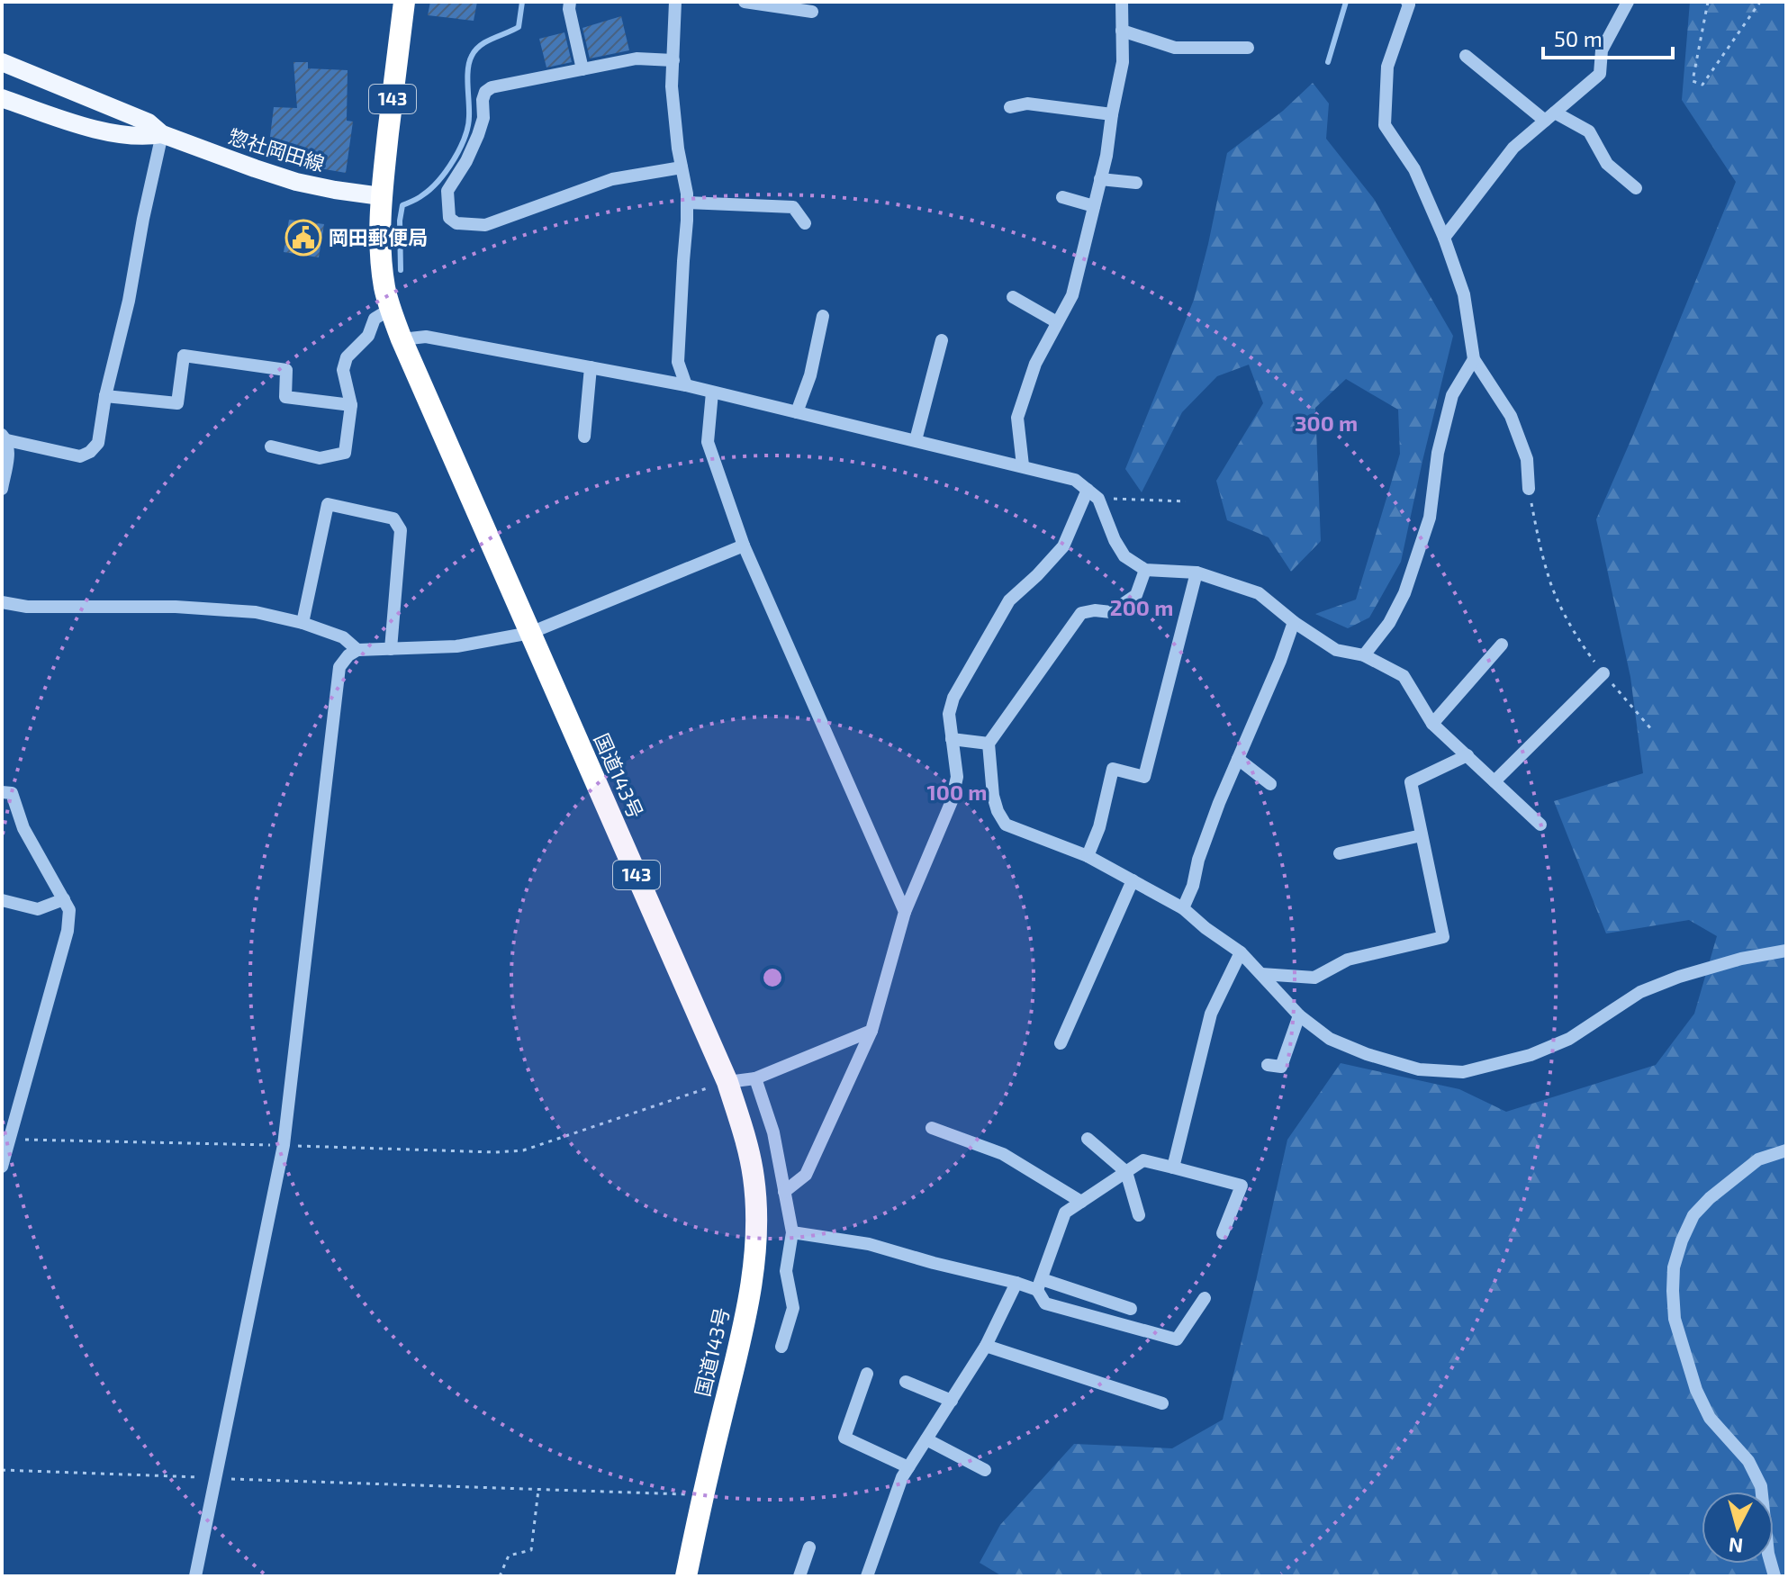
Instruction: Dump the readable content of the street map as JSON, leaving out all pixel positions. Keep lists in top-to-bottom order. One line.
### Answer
{"streets":{"highway":["143","国道143号"],"main road":["惣社岡田線"]},"crossings":[["惣社岡田線","国道143号"]],"places":{"public building":["岡田郵便局"]},"scale_bar":"50 m","north":"bottom","rings":["300 m","200 m","100 m"]}
